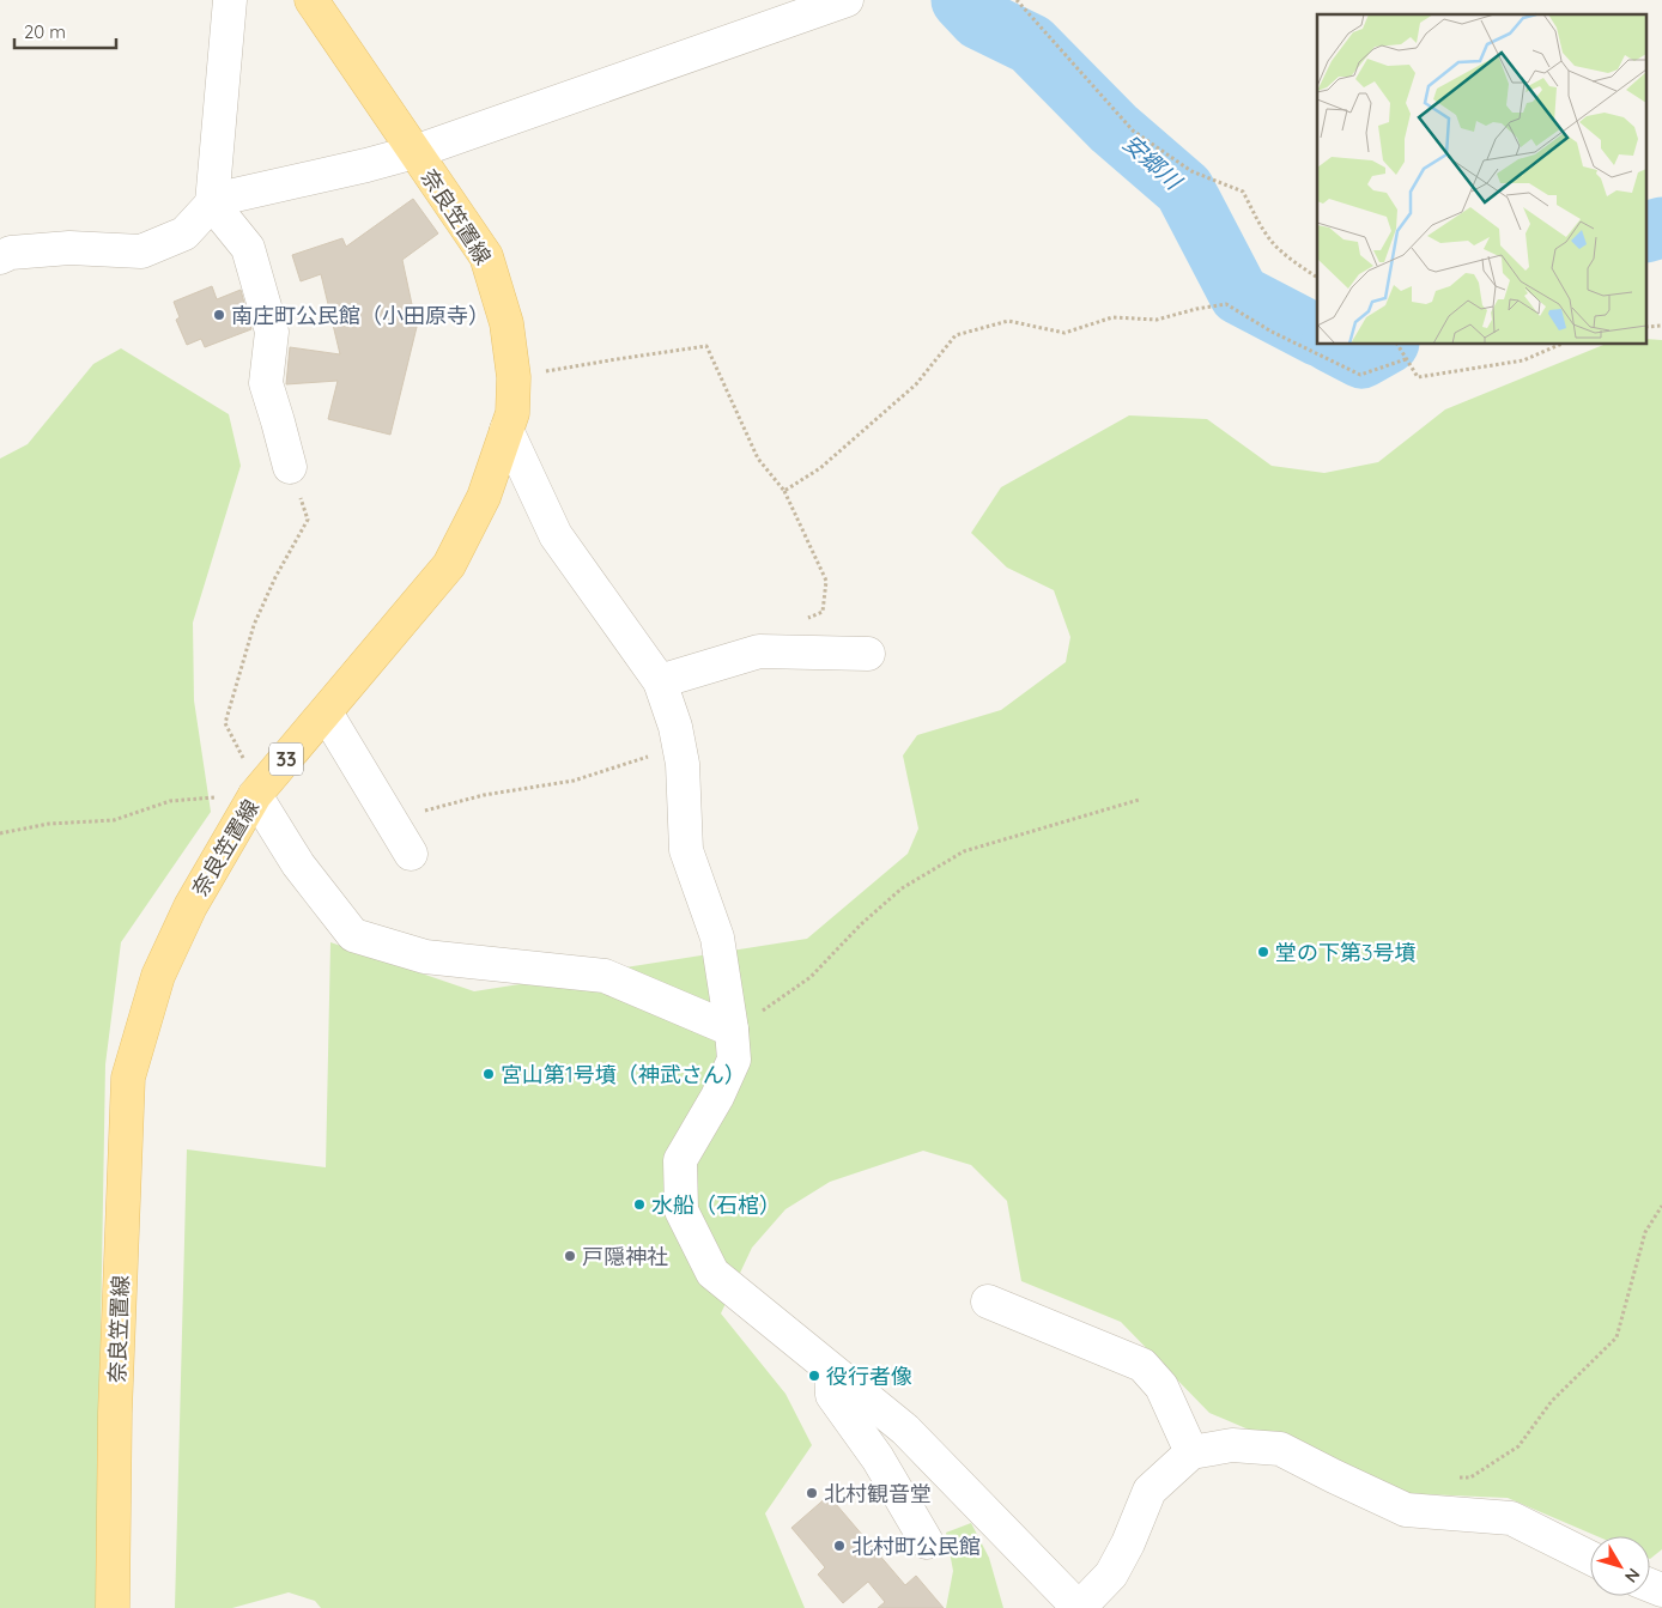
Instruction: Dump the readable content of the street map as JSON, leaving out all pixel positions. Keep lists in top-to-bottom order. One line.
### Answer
{"streets":{"main road":["奈良笠置線","33"]},"water":["安郷川"],"places":["南庄町公民館（小田原寺）","堂の下第3号墳","宮山第1号墳（神武さん）","水船（石棺）","戸隠神社","役行者像","北村観音堂","北村町公民館"],"scale_bar":"20 m","north":"bottom right"}
